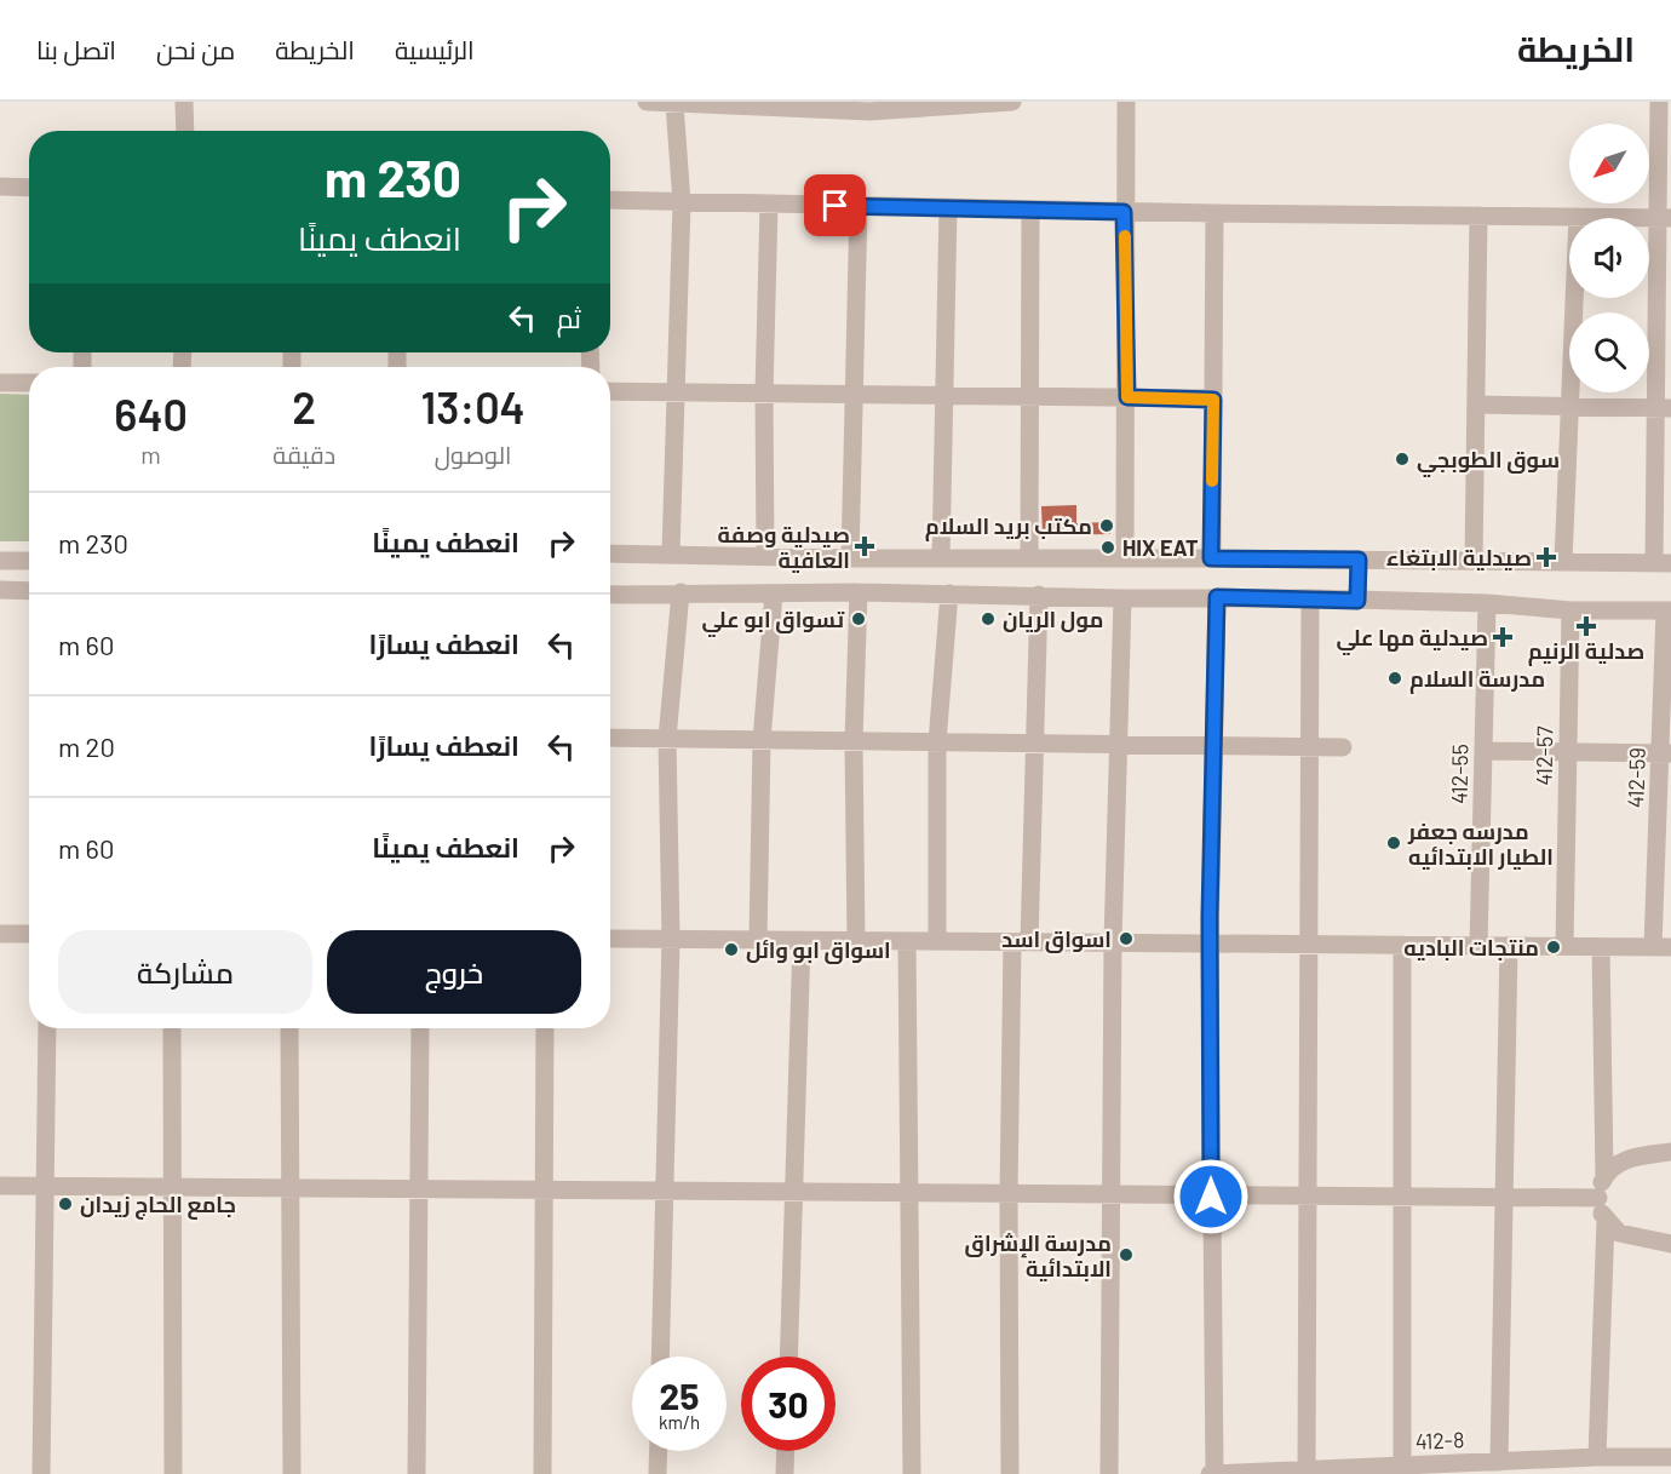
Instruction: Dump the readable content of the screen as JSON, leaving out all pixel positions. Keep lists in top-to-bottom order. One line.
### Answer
{"streets":{"street":["412-57","412-55","412-59","412-8"]},"places":{"other":["سوق الطوبجي","مكتب بريد السلام","HIX EAT","تسواق ابو علي","مول الريان","مدرسة السلام","مدرسه جعفر الطيار الابتدائيه","اسواق اسد","منتجات الباديه","اسواق ابو وائل","جامع الحاج زيدان","مدرسة الإشراق الابتدائية"],"health":["صيدلية وصفة العافية","صيدلية الابتغاء","صدلية الرنيم","صيدلية مها علي"]},"north":"bottom left","page":{"header":"الخريطة","nav":["الرئيسية","الخريطة","من نحن","اتصل بنا"],"turn":["230 m","انعطف يمينًا"],"then":"ثم","eta":["13:04","الوصول","2","دقيقة","640","m"],"list":[{"name":"انعطف يمينًا","value":"230 m"},{"name":"انعطف يسارًا","value":"60 m"},{"name":"انعطف يسارًا","value":"20 m"},{"name":"انعطف يمينًا","value":"60 m"}],"buttons":["خروج","مشاركة"],"speed":"25 km/h","limit":"30"}}
